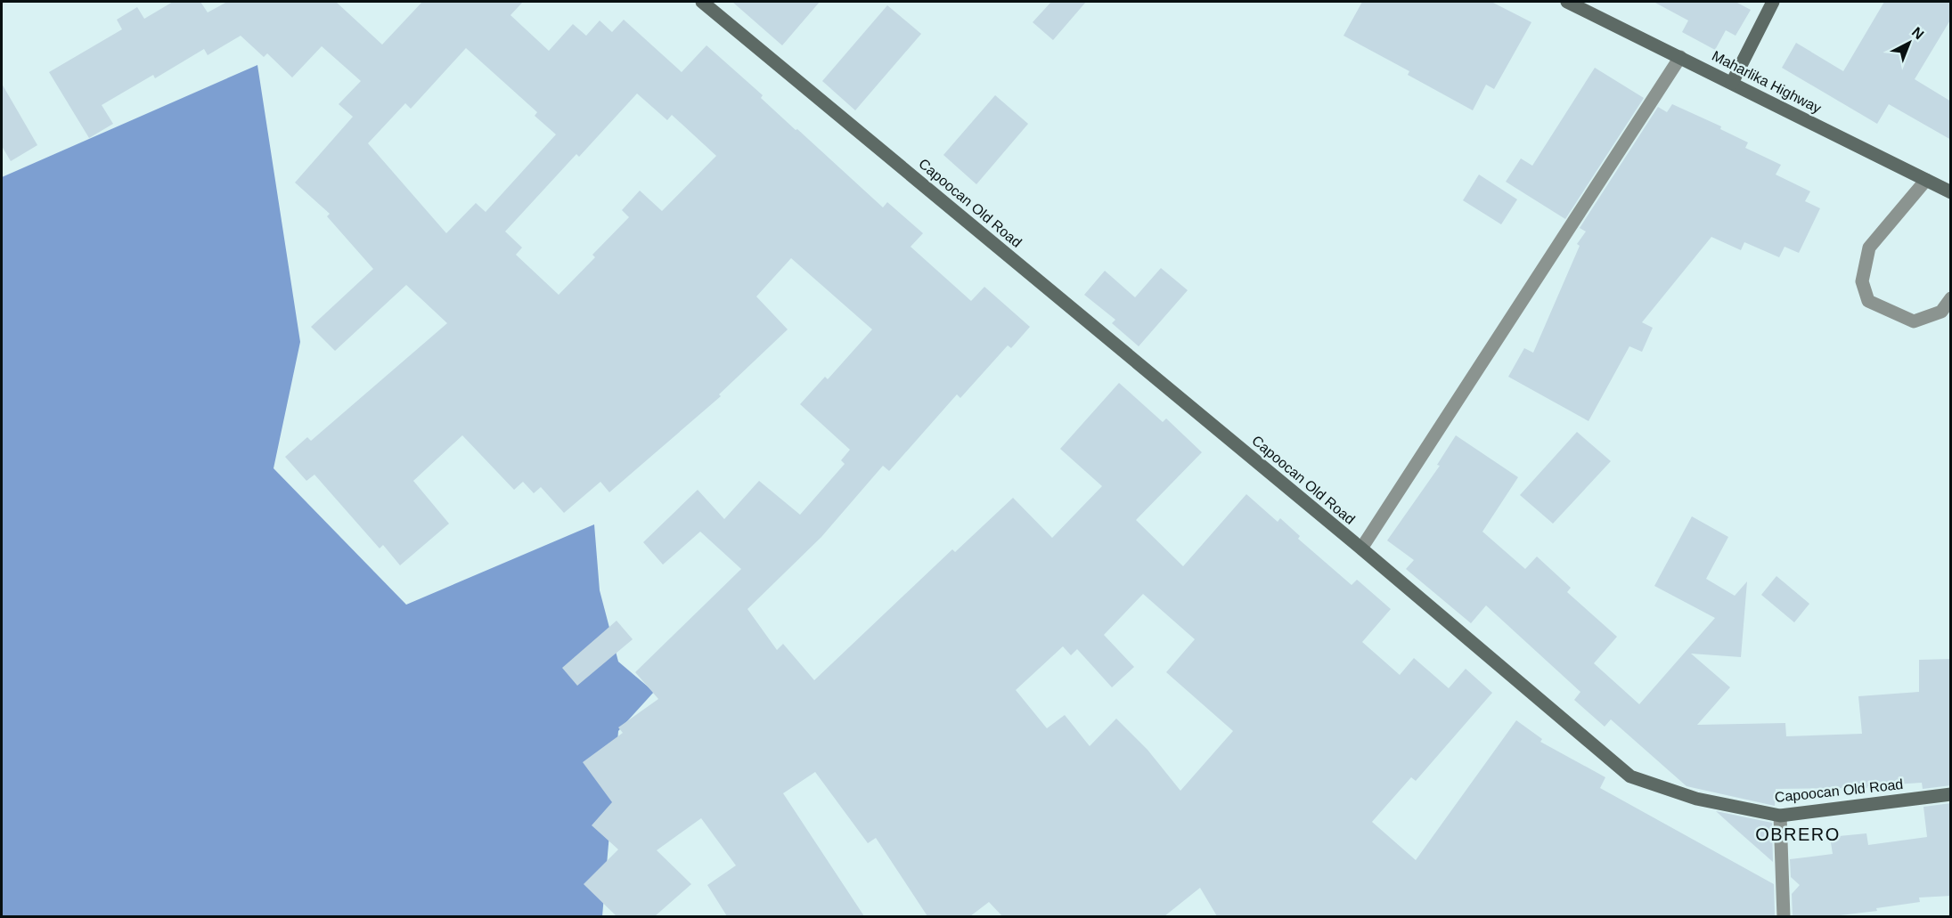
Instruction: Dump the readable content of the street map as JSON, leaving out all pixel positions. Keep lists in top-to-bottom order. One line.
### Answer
{"streets":{"street":["Maharlika Highway","Capoocan Old Road"]},"districts":["OBRERO"],"north":"top right"}
